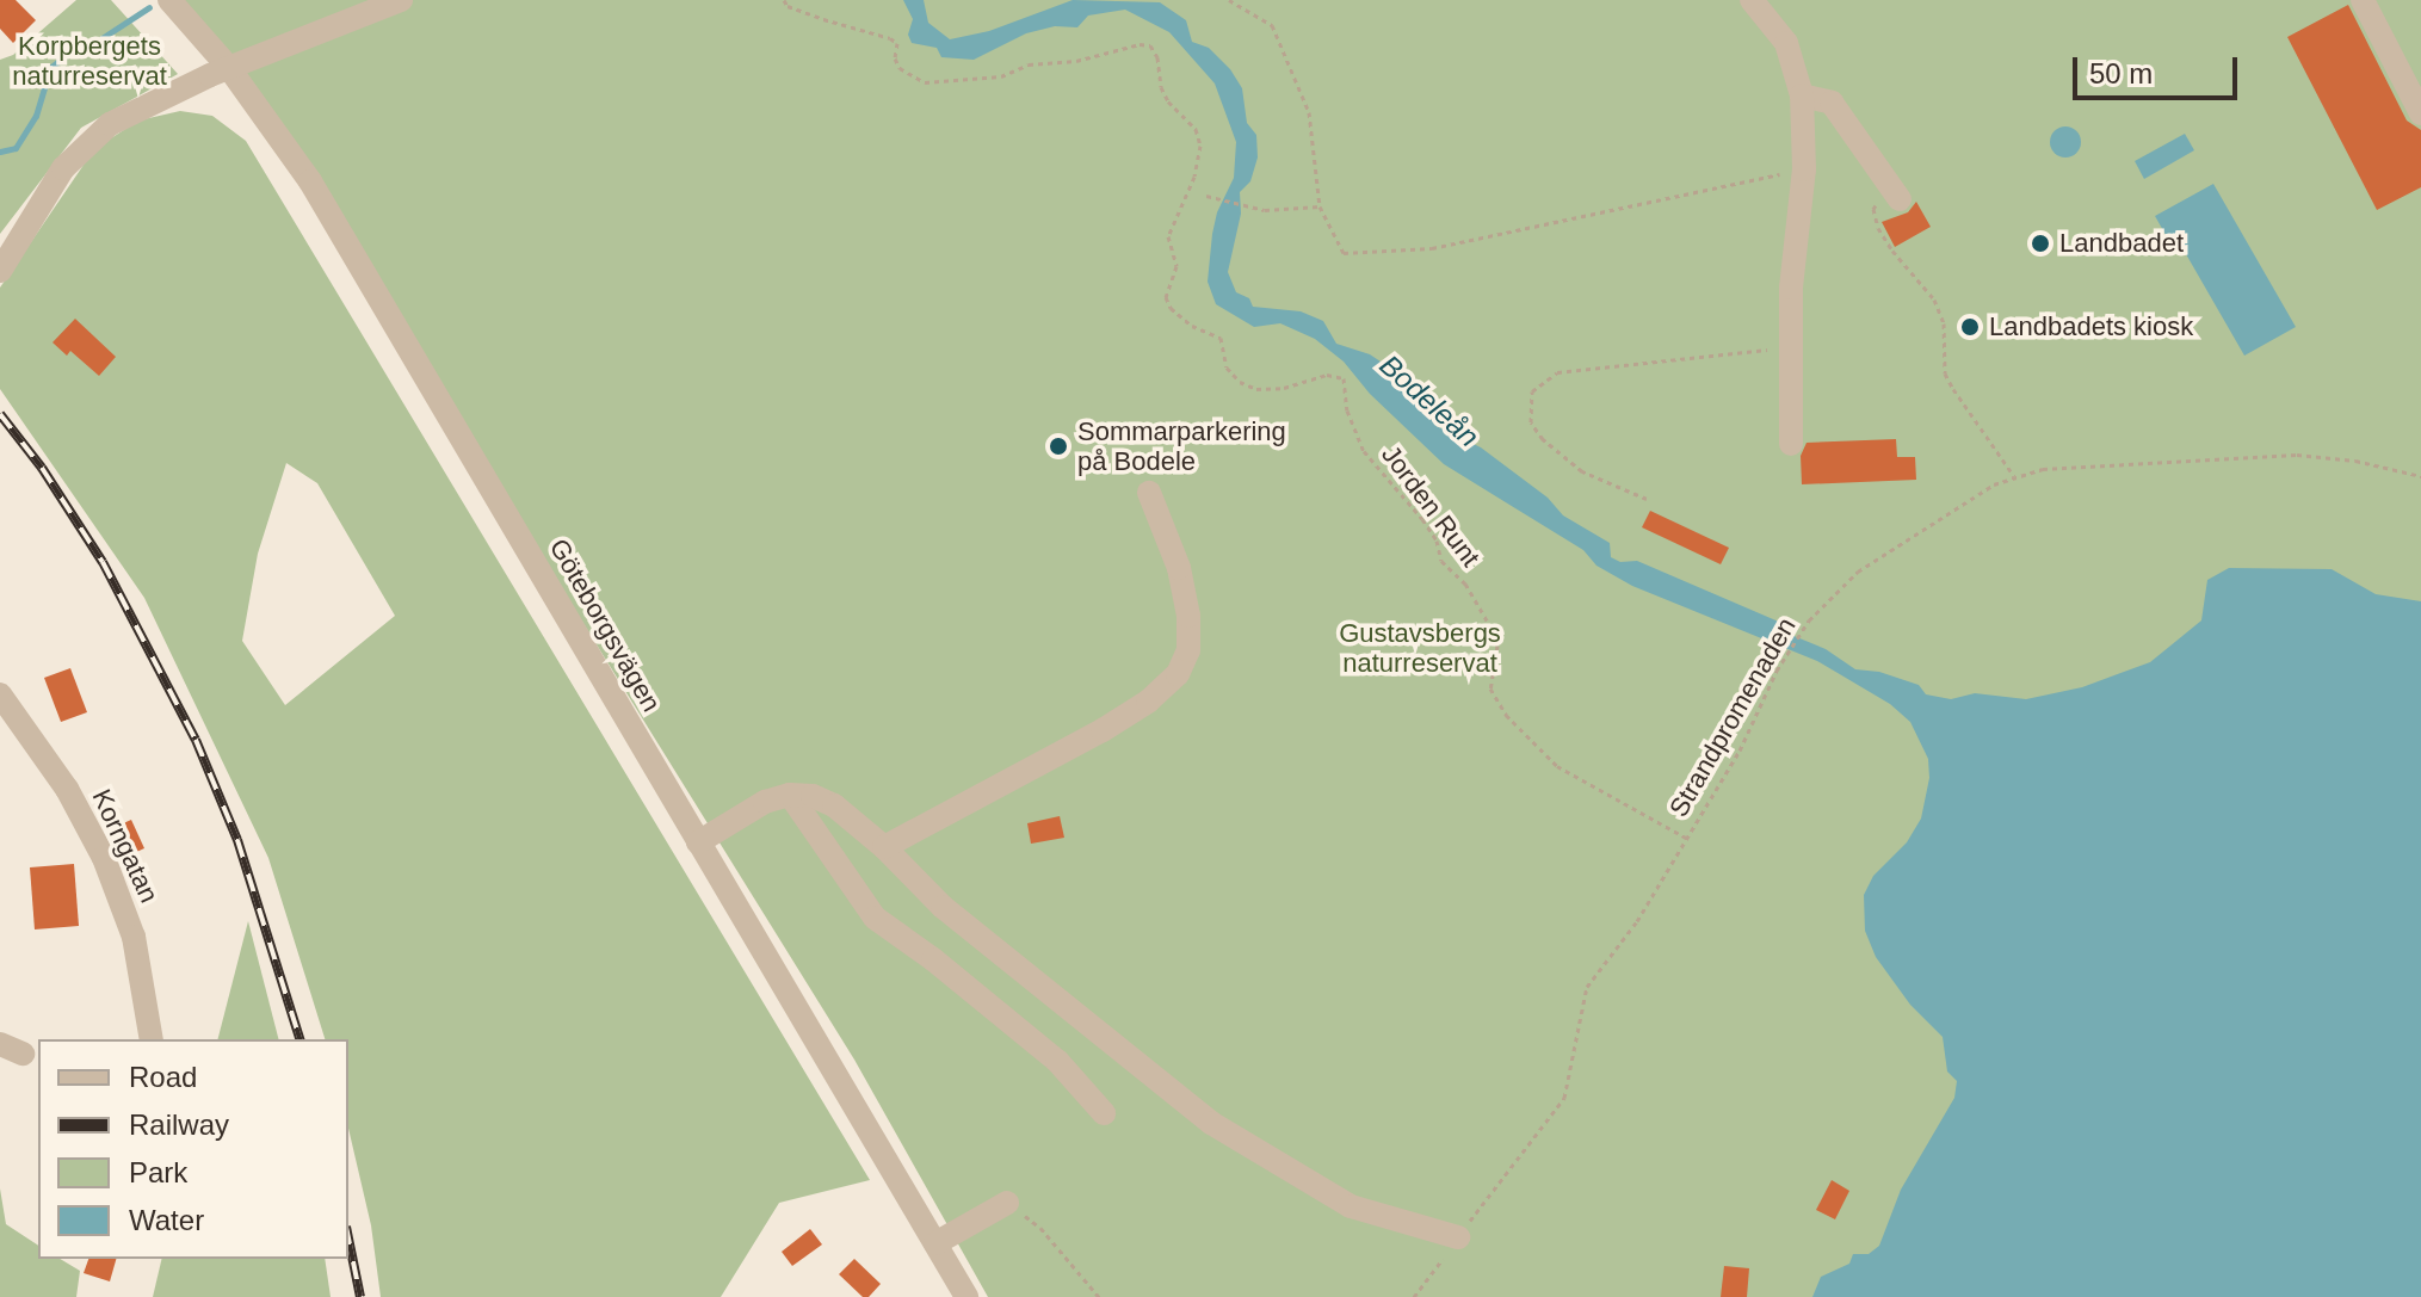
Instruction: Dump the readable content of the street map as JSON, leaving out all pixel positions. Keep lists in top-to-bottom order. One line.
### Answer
{"streets":{"street":["Göteborgsvägen","Korngatan"],"path":["Jorden Runt","Strandpromenaden"]},"crossings":[["Jorden Runt","Strandpromenaden"]],"water":["Bodeleån"],"parks":["Korpbergets naturreservat","Gustavsbergs naturreservat"],"places":["Landbadet","Landbadets kiosk","Sommarparkering på Bodele"],"legend":["Road","Railway","Park","Water"],"scale_bar":"50 m"}
